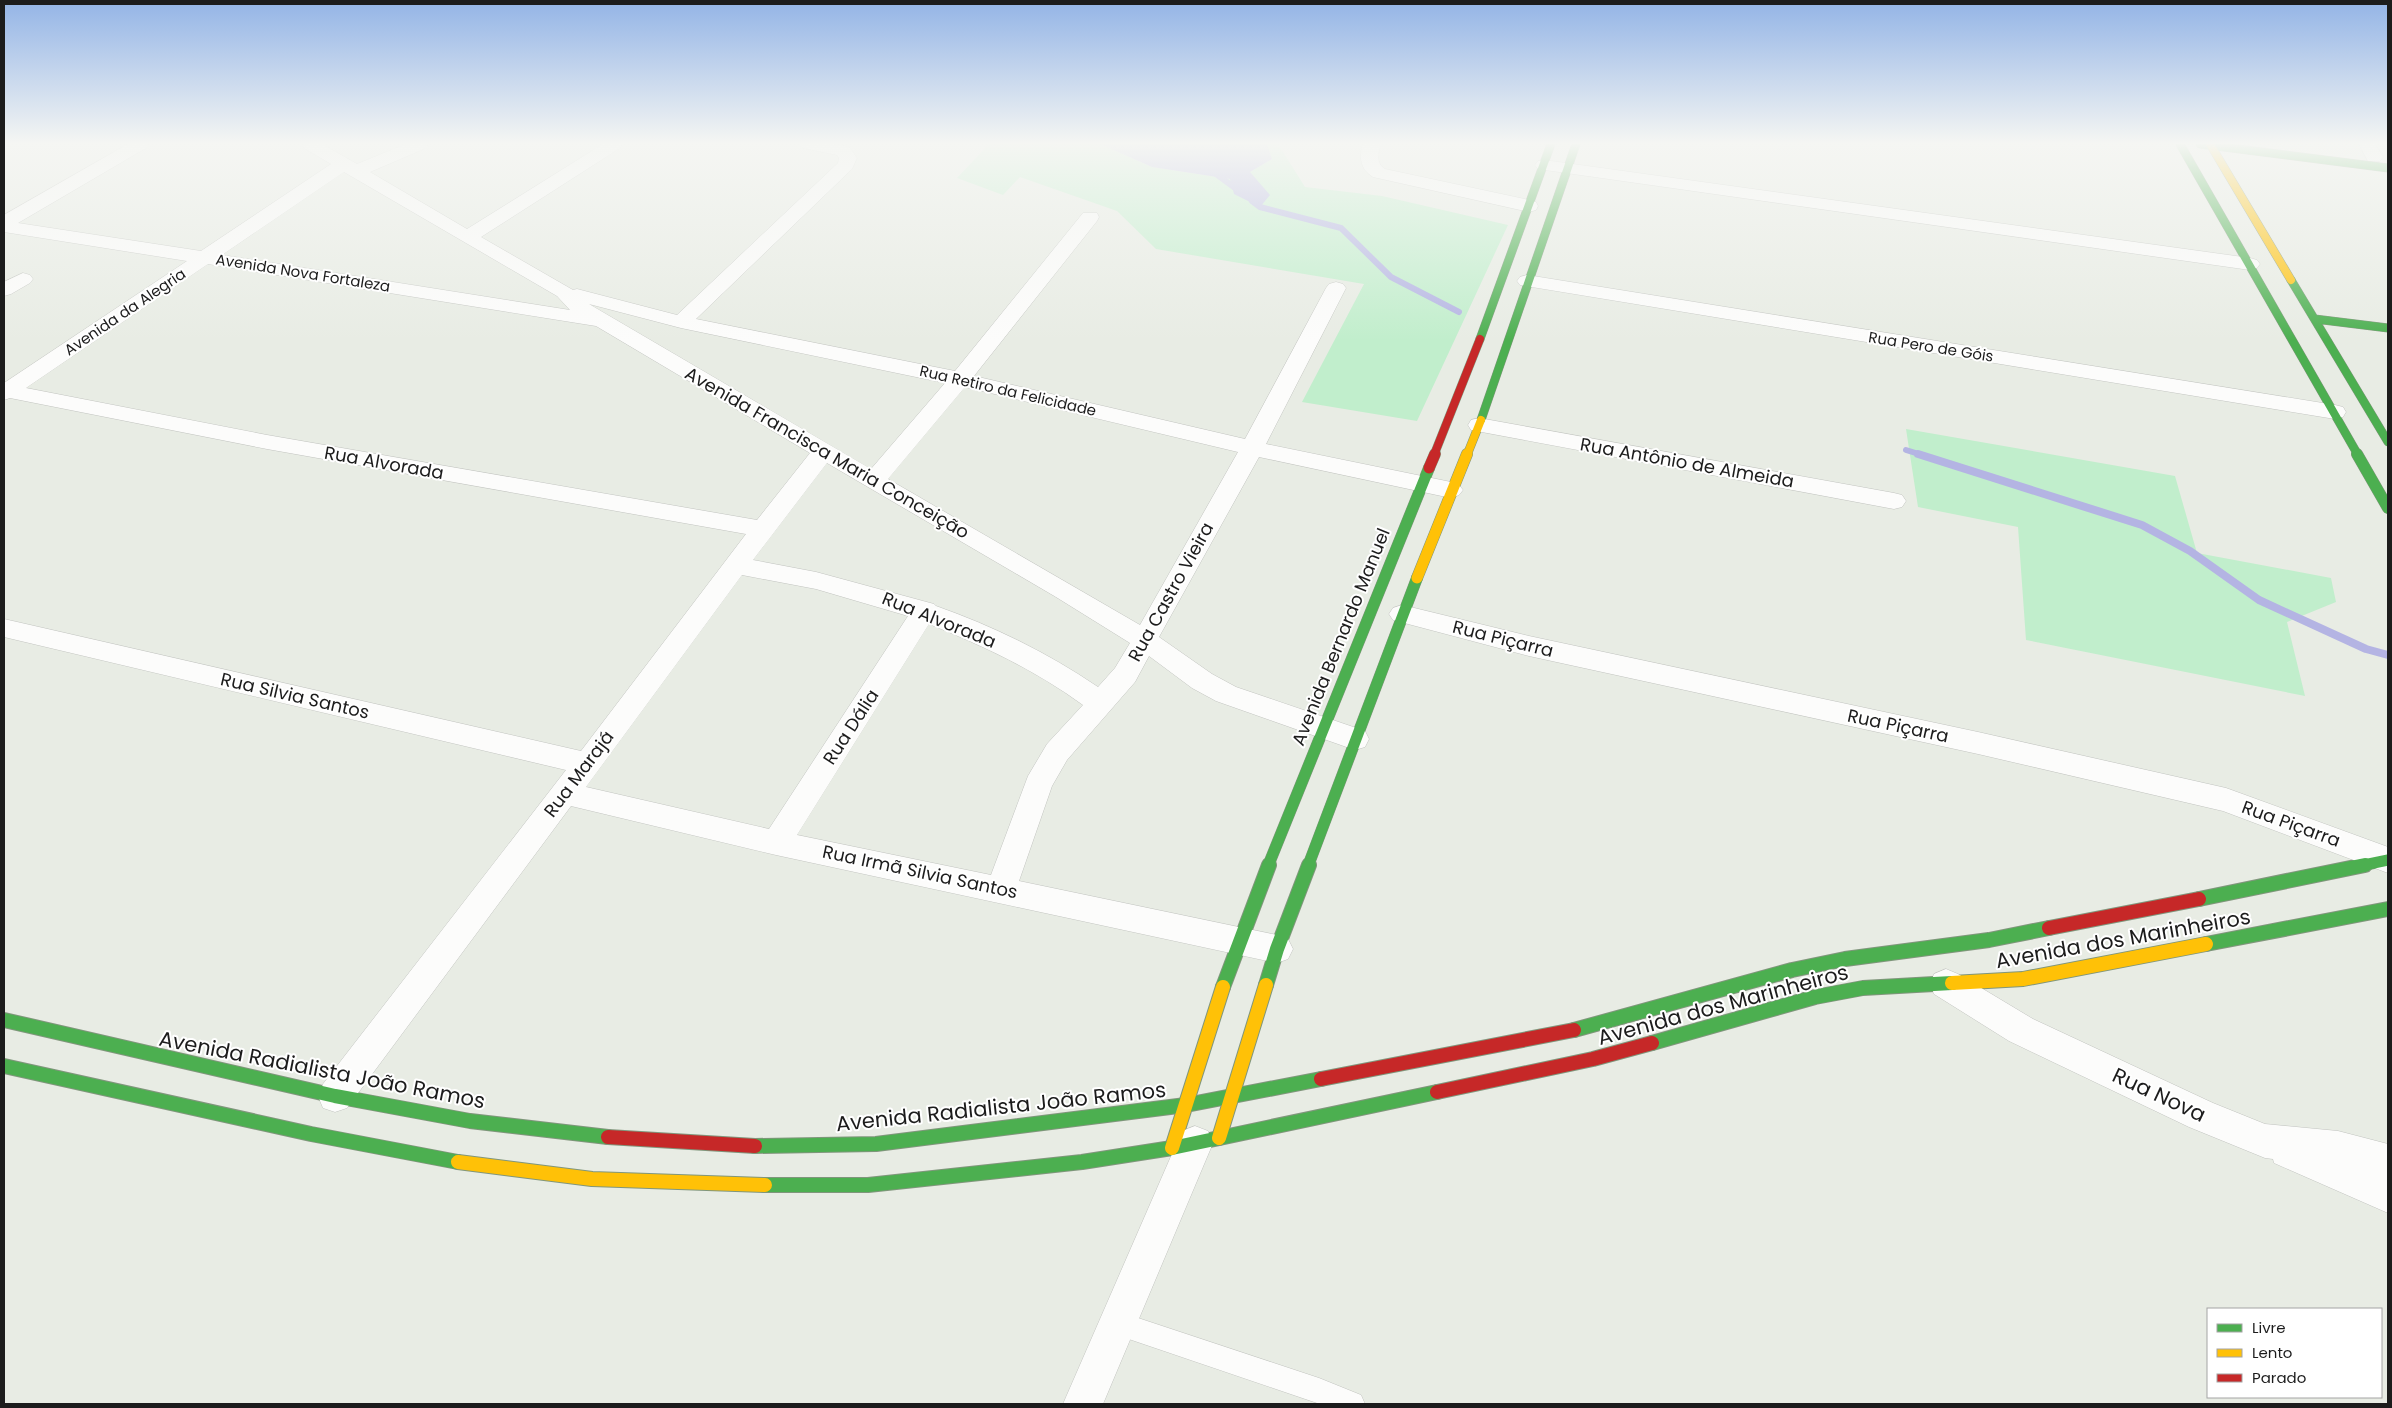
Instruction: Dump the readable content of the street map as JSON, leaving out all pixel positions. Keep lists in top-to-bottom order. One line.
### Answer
{"streets":{"main road":["Avenida Bernardo Manuel","Avenida dos Marinheiros","Avenida Radialista João Ramos"],"street":["Avenida Nova Fortaleza","Avenida da Alegria","Rua Pero de Góis","Rua Retiro da Felicidade","Avenida Francisca Maria Conceição","Rua Alvorada","Rua Antônio de Almeida","Rua Castro Vieira","Rua Piçarra","Rua Silvia Santos","Rua Dália","Rua Marajá","Rua Irmã Silvia Santos","Rua Nova"]},"crossings":[["Avenida Nova Fortaleza","Avenida da Alegria"],["Avenida Nova Fortaleza","Avenida Francisca Maria Conceição"],["Avenida da Alegria","Rua Alvorada"],["Rua Retiro da Felicidade","Avenida Francisca Maria Conceição"],["Rua Retiro da Felicidade","Rua Castro Vieira"],["Rua Retiro da Felicidade","Avenida Bernardo Manuel"],["Avenida Francisca Maria Conceição","Rua Castro Vieira"],["Avenida Francisca Maria Conceição","Avenida Bernardo Manuel"],["Avenida Francisca Maria Conceição","Rua Marajá"],["Rua Alvorada","Rua Castro Vieira"],["Rua Alvorada","Rua Dália"],["Rua Alvorada","Rua Marajá"],["Rua Castro Vieira","Rua Irmã Silvia Santos"],["Avenida Bernardo Manuel","Rua Irmã Silvia Santos"],["Avenida Bernardo Manuel","Avenida dos Marinheiros"],["Avenida Bernardo Manuel","Avenida Radialista João Ramos"],["Rua Piçarra","Avenida dos Marinheiros"],["Rua Silvia Santos","Rua Marajá"],["Rua Dália","Rua Irmã Silvia Santos"],["Rua Marajá","Rua Irmã Silvia Santos"],["Rua Marajá","Avenida Radialista João Ramos"],["Avenida dos Marinheiros","Avenida Radialista João Ramos"],["Avenida dos Marinheiros","Rua Nova"]],"legend":["Livre","Lento","Parado"]}
